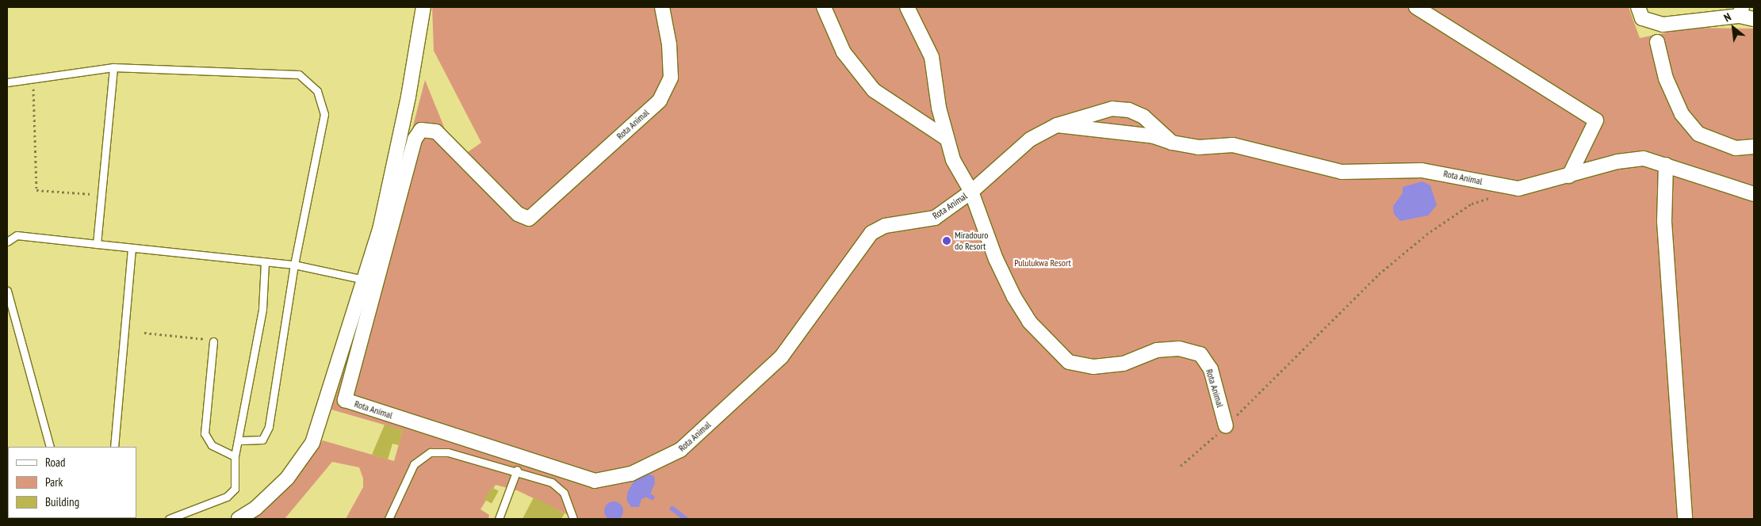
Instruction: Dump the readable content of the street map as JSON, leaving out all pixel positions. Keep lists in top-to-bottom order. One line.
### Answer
{"streets":{"street":["Rota Animal"]},"parks":["Pululukwa Resort"],"places":["Miradouro do Resort"],"legend":["Road","Park","Building"],"north":"top left"}
